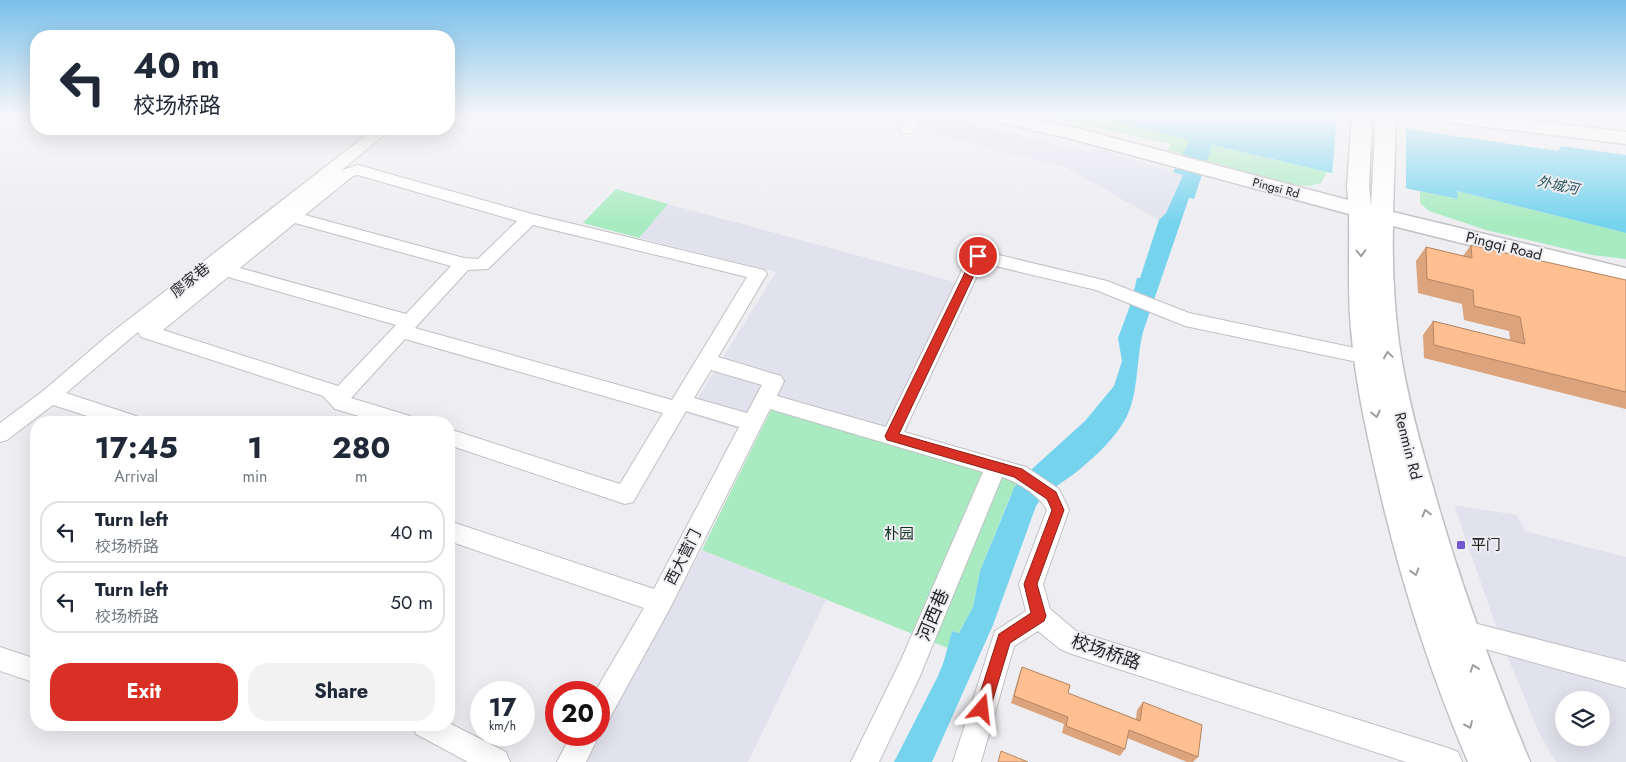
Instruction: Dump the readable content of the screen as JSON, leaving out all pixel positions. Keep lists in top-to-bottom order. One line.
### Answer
{"streets":{"main road":["Pingsi Rd","Pingqi Road","Renmin Rd"],"street":["廖家巷","西大营门","河西巷","校场桥路"]},"crossings":[["Pingsi Rd","Pingqi Road"],["Pingsi Rd","Renmin Rd"],["Pingqi Road","Renmin Rd"]],"water":["外城河"],"parks":["朴园"],"places":{"transit":["平门"]},"page":{"turn":["40 m","校场桥路"],"eta":["17:45","Arrival","1","min","280","m"],"list":[{"name":"Turn left","note":"校场桥路","value":"40 m"},{"name":"Turn left","note":"校场桥路","value":"50 m"}],"buttons":["Exit","Share"],"speed":"17 km/h","limit":"20"}}
